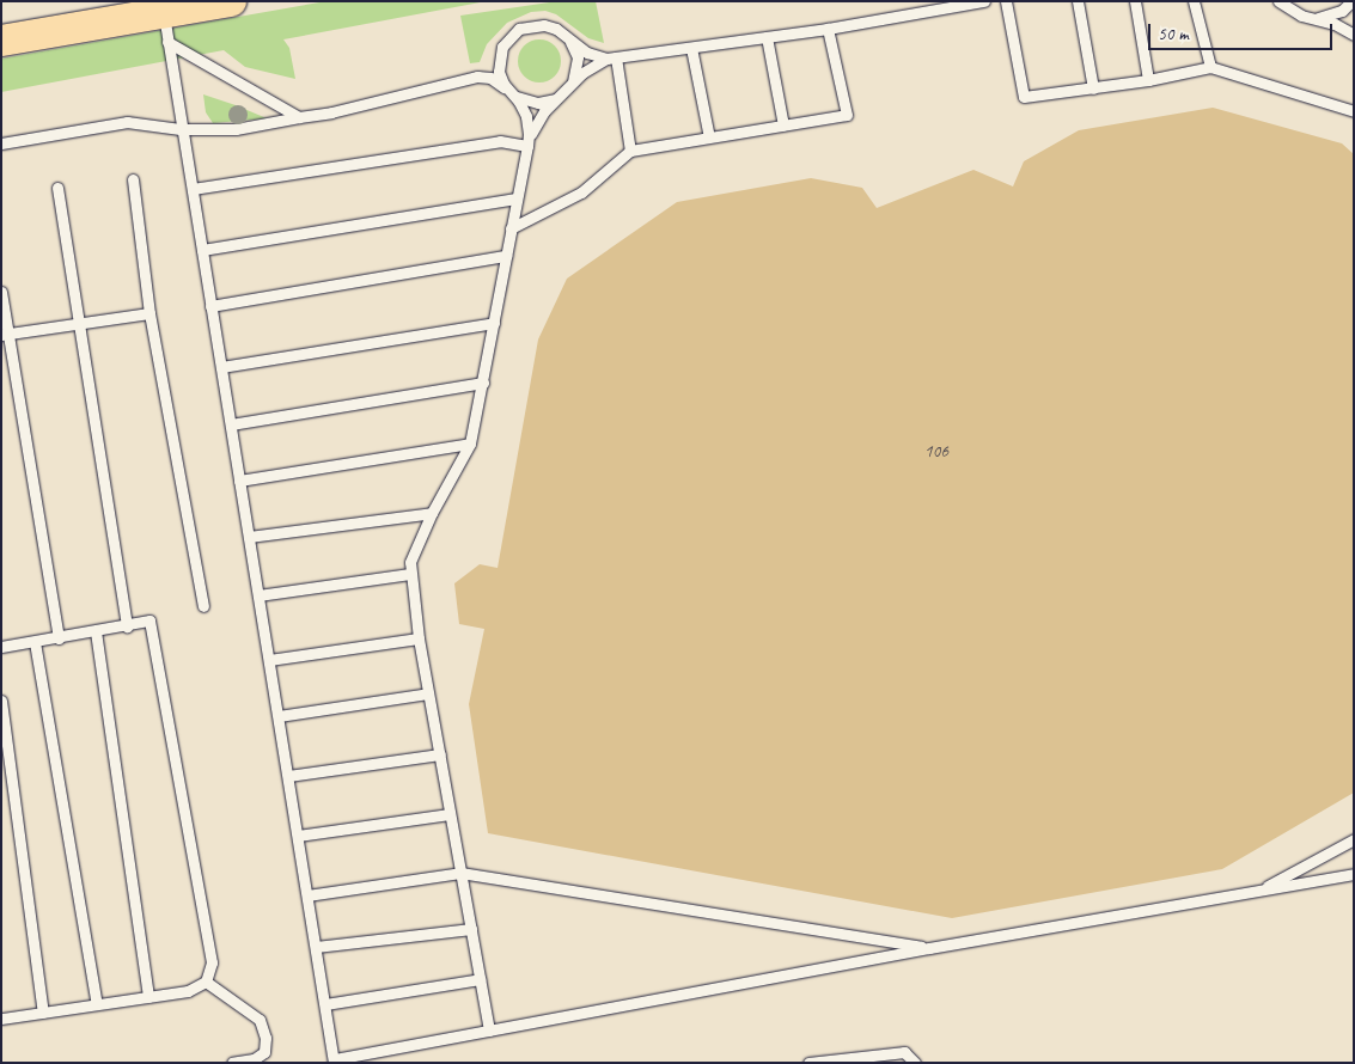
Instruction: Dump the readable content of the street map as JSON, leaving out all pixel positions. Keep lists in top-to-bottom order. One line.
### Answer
{"house_numbers":["106"],"scale_bar":"50 m"}
